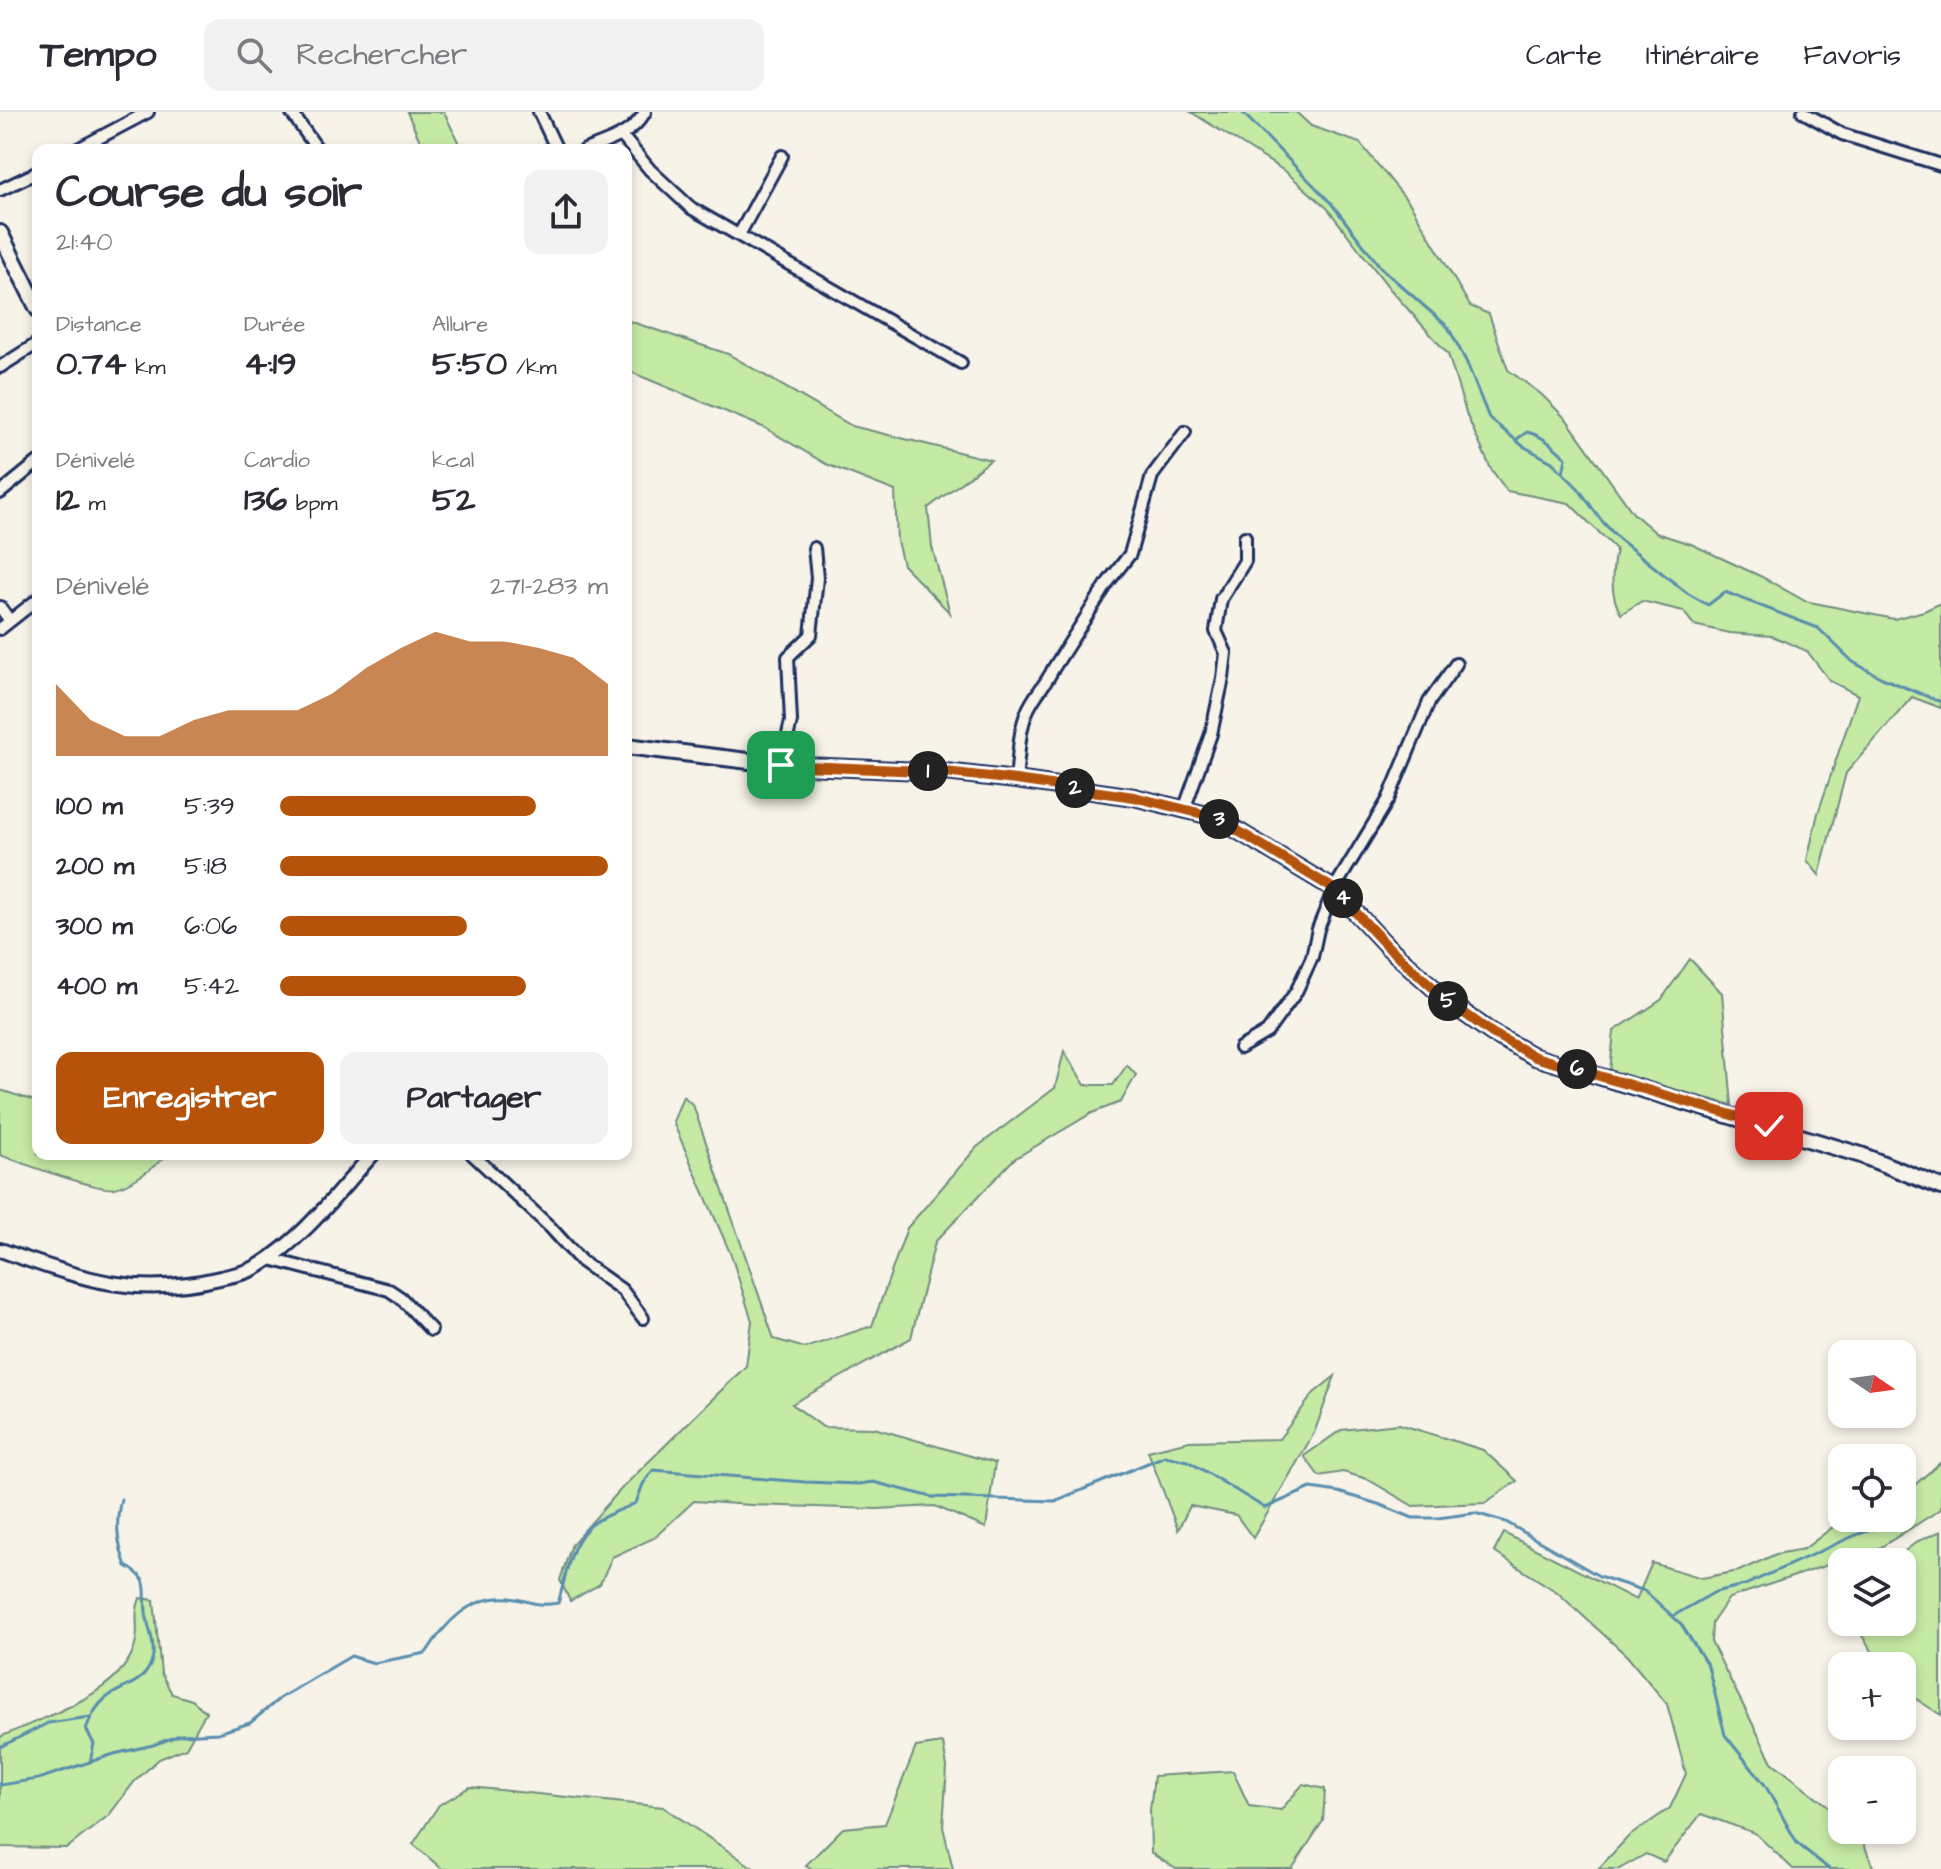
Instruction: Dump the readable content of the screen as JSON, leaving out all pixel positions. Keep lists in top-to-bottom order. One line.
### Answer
{"north":"right","page":{"header":"Tempo","search":"Rechercher","nav":["Carte","Itinéraire","Favoris"],"heading":["Course du soir","21:40"],"stats":[["Distance","0.74 km"],["Durée","4:19"],["Allure","5:50 /km"],["Dénivelé","12 m"],["Cardio","136 bpm"],["kcal","52"]],"chart":["Dénivelé","271–283 m"],"pins":["1","2","3","4","5","6"],"list":[{"name":"100 m","note":"5:39"},{"name":"200 m","note":"5:18"},{"name":"300 m","note":"6:06"},{"name":"400 m","note":"5:42"}],"buttons":["Enregistrer","Partager"],"map_buttons":["+","−"]}}
